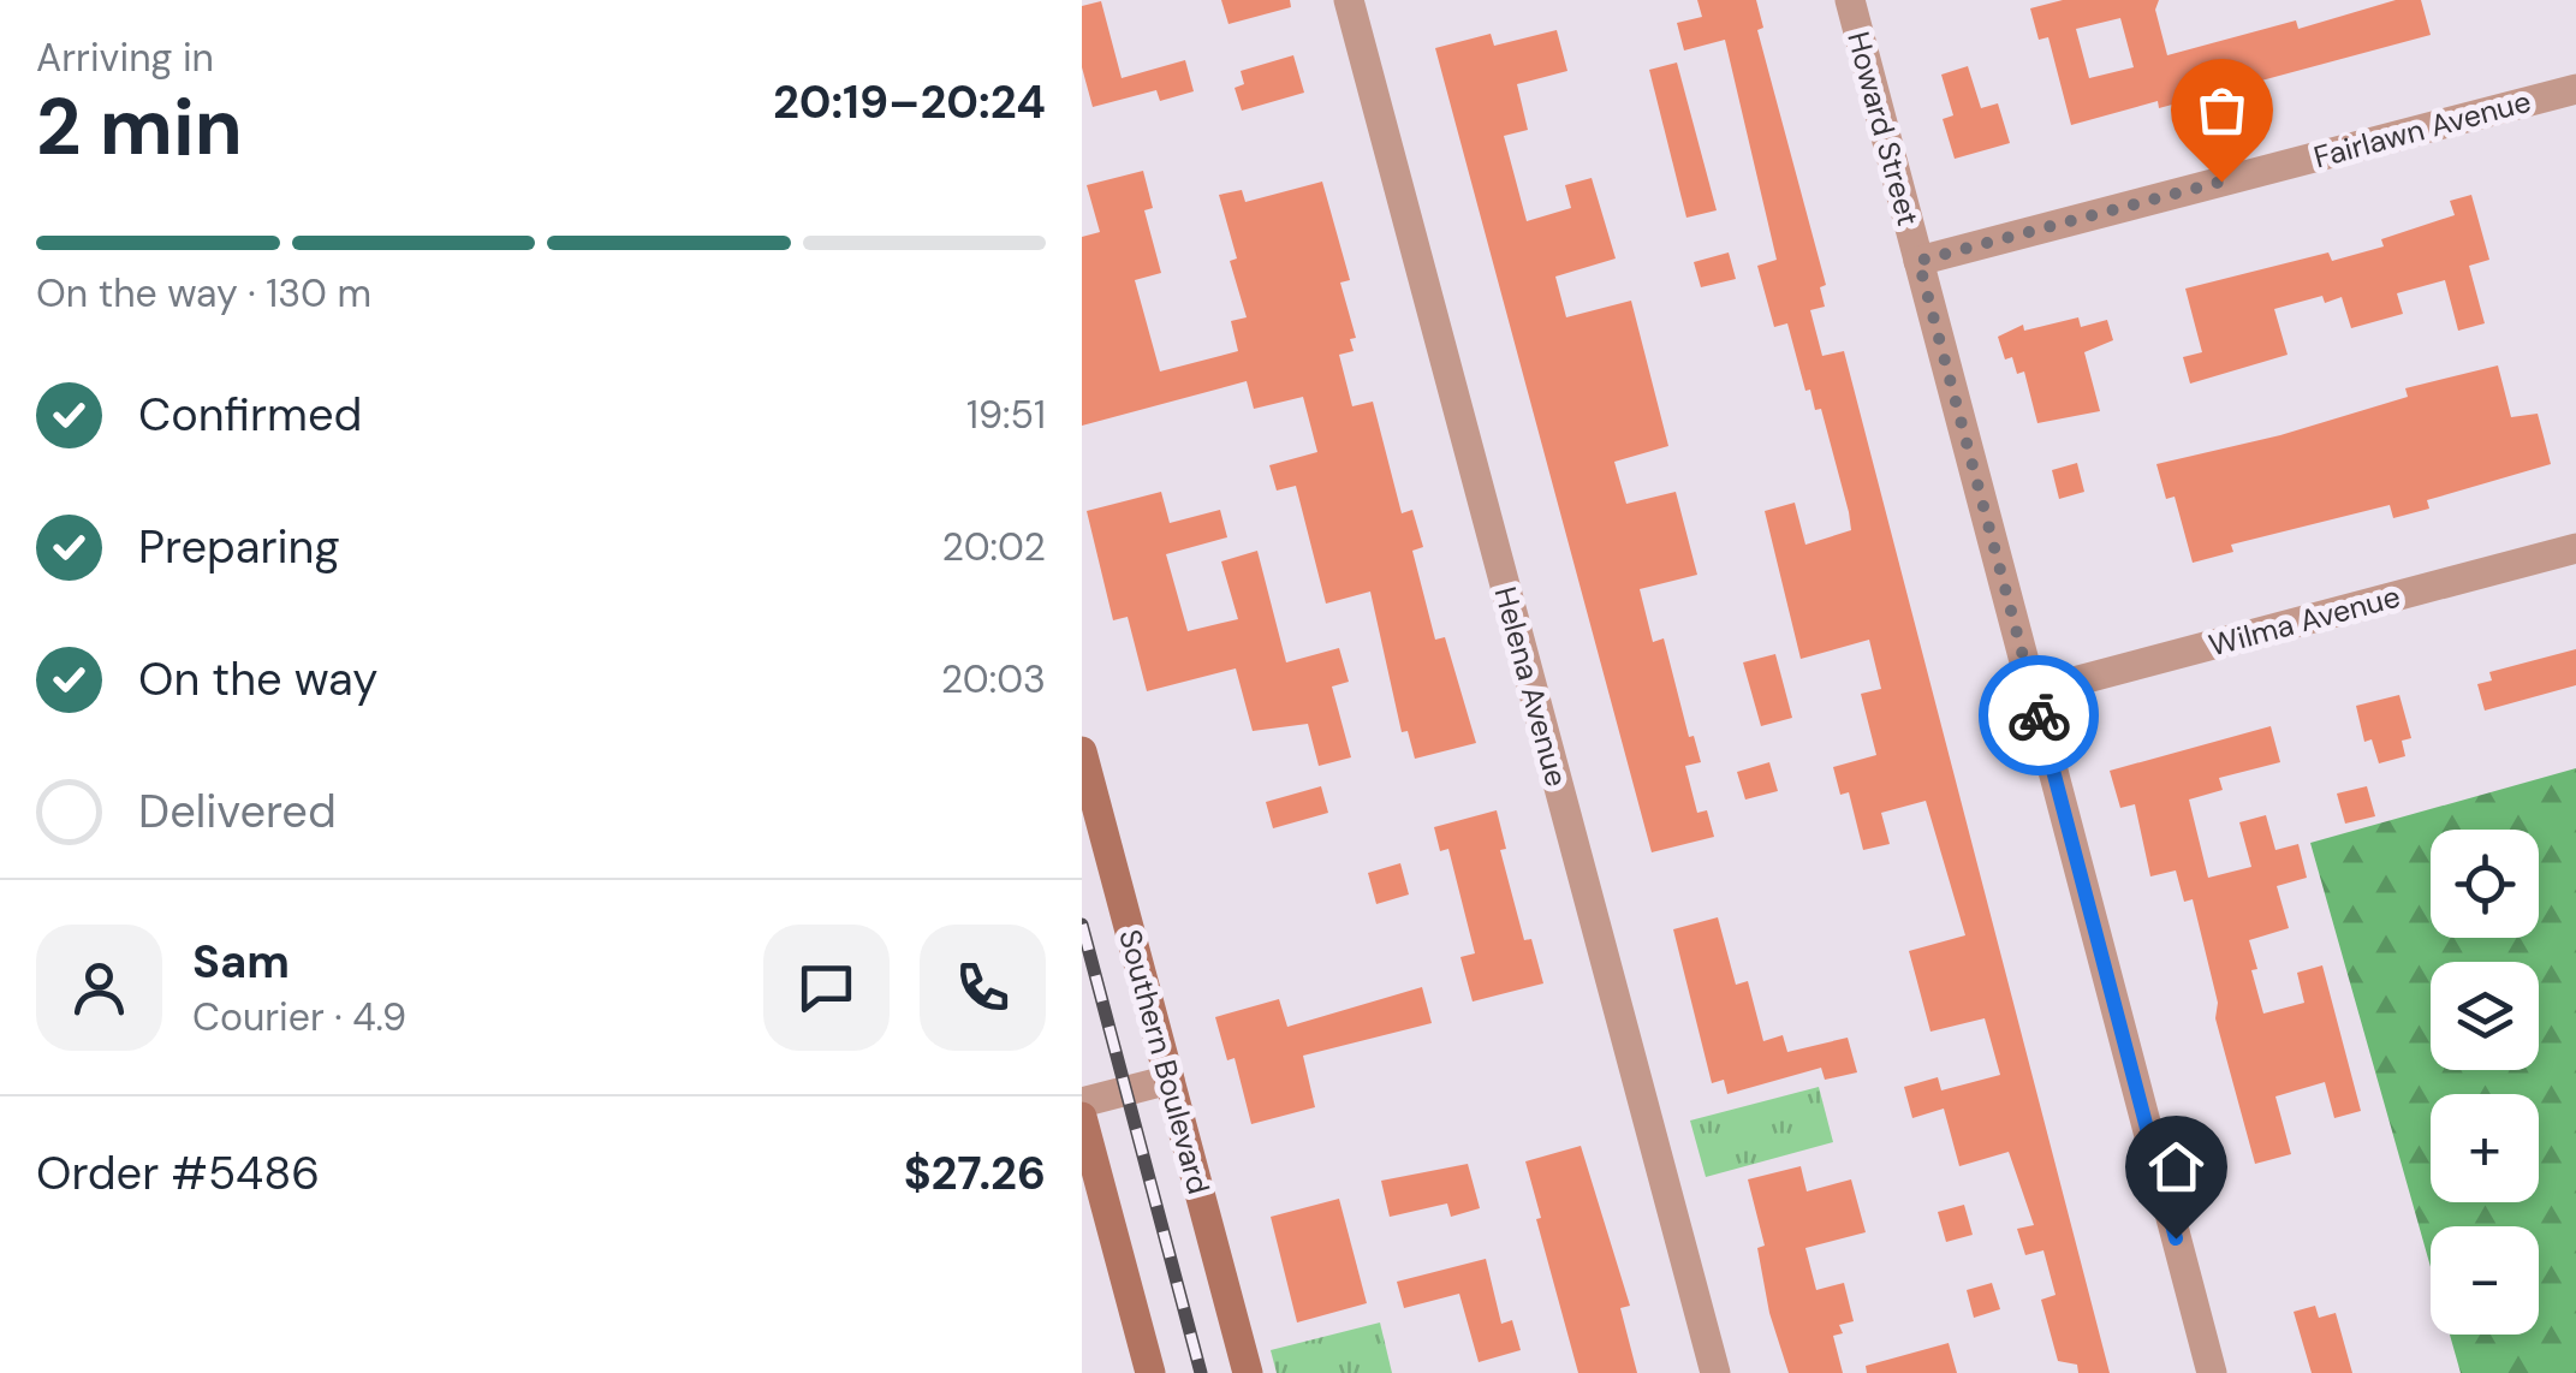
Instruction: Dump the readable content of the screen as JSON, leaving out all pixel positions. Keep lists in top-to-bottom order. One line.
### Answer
{"streets":{"street":["Howard Street","Fairlawn Avenue","Wilma Avenue","Helena Avenue","Southern Boulevard"]},"crossings":[["Howard Street","Fairlawn Avenue"],["Howard Street","Wilma Avenue"]],"page":{"heading":["2 min","Arriving in","20:19–20:24"],"panel":["Sam","Courier · 4.9","Order #5486","$27.26"],"bar":"On the way · 130 m","list":[["Confirmed","19:51"],["Preparing","20:02"],["On the way","20:03"],"Delivered"],"map_buttons":["+","−"]}}
